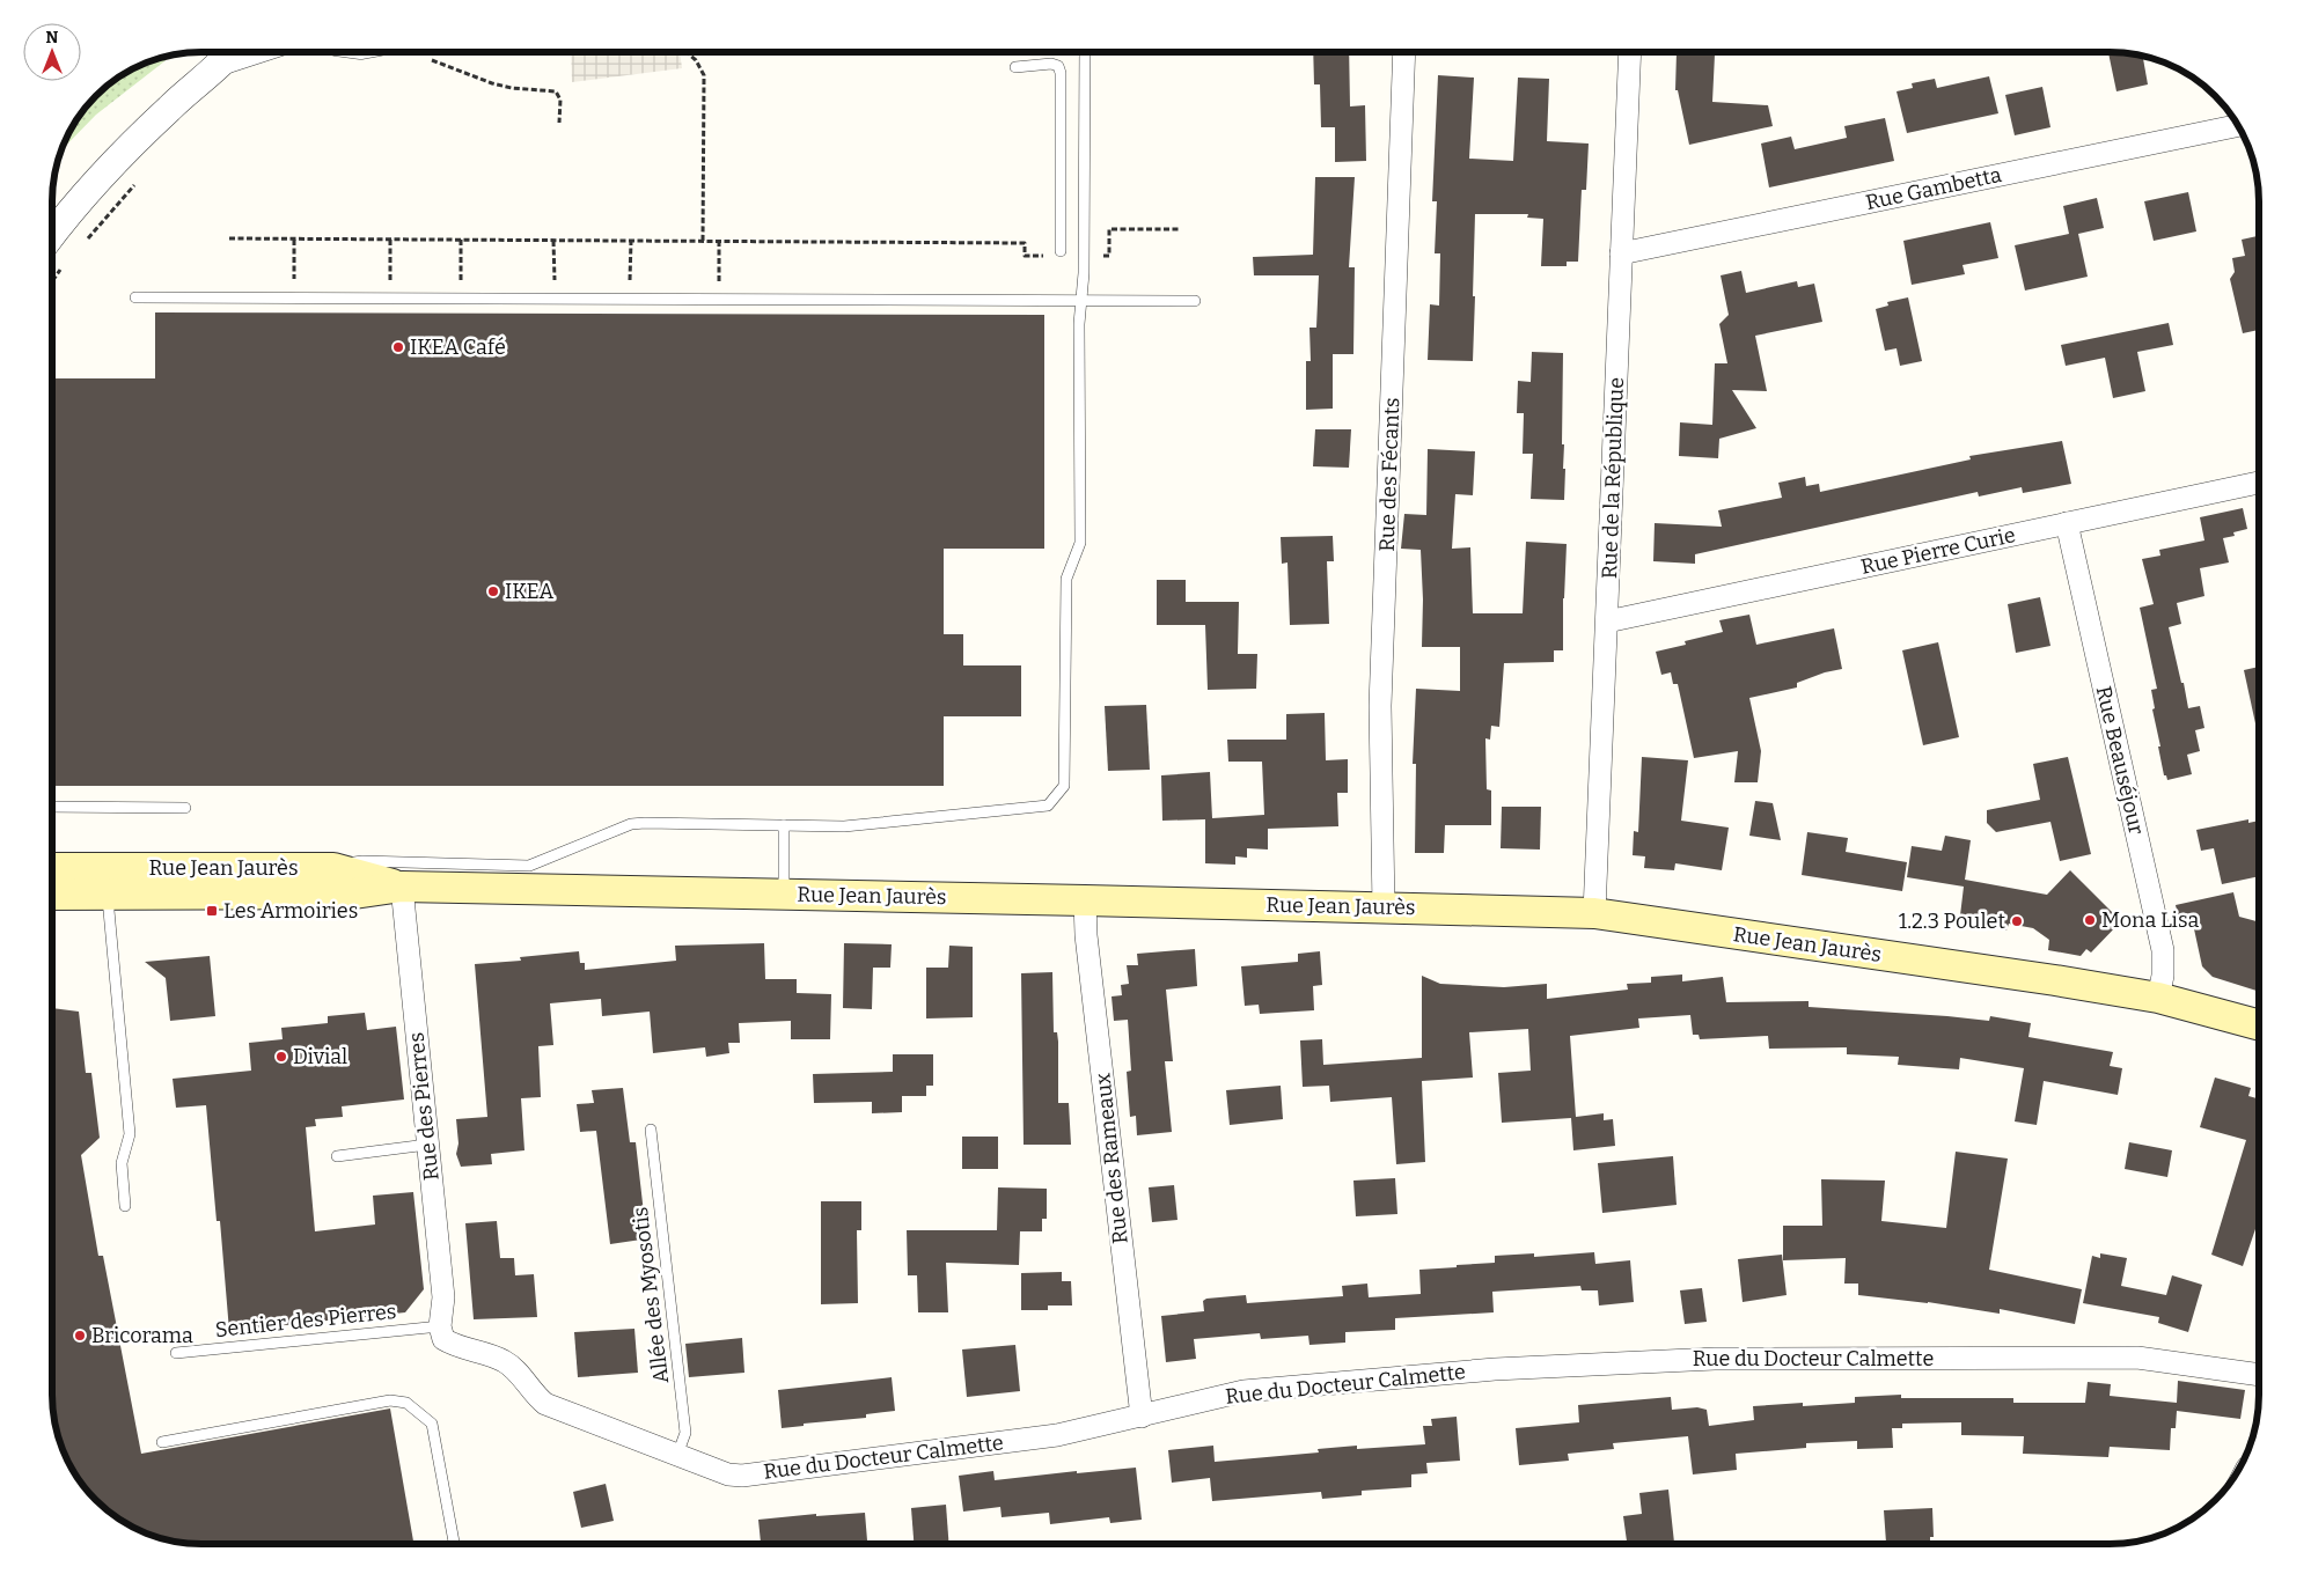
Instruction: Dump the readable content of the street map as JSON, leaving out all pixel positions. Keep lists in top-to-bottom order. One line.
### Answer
{"streets":{"main road":["Rue Jean Jaurès"],"street":["Rue Gambetta","Rue des Fécants","Rue de la République","Rue Pierre Curie","Rue Beauséjour","Rue des Pierres","Rue des Rameaux","Rue du Docteur Calmette"],"lane":["Allée des Myosotis","Sentier des Pierres"]},"crossings":[["Rue Gambetta","Rue de la République"],["Rue des Fécants","Rue Jean Jaurès"],["Rue de la République","Rue Pierre Curie"],["Rue de la République","Rue Jean Jaurès"],["Rue Pierre Curie","Rue Beauséjour"],["Rue Beauséjour","Rue Jean Jaurès"],["Rue Jean Jaurès","Rue des Pierres"],["Rue Jean Jaurès","Rue des Rameaux"],["Rue des Pierres","Sentier des Pierres"],["Rue des Pierres","Rue du Docteur Calmette"],["Rue des Rameaux","Rue du Docteur Calmette"],["Allée des Myosotis","Rue du Docteur Calmette"],["Sentier des Pierres","Rue du Docteur Calmette"]],"places":{"other":["IKEA Café","IKEA","Mona Lisa","1.2.3 Poulet","Divial","Bricorama"],"transit":["Les Armoiries"]},"north":"top"}
